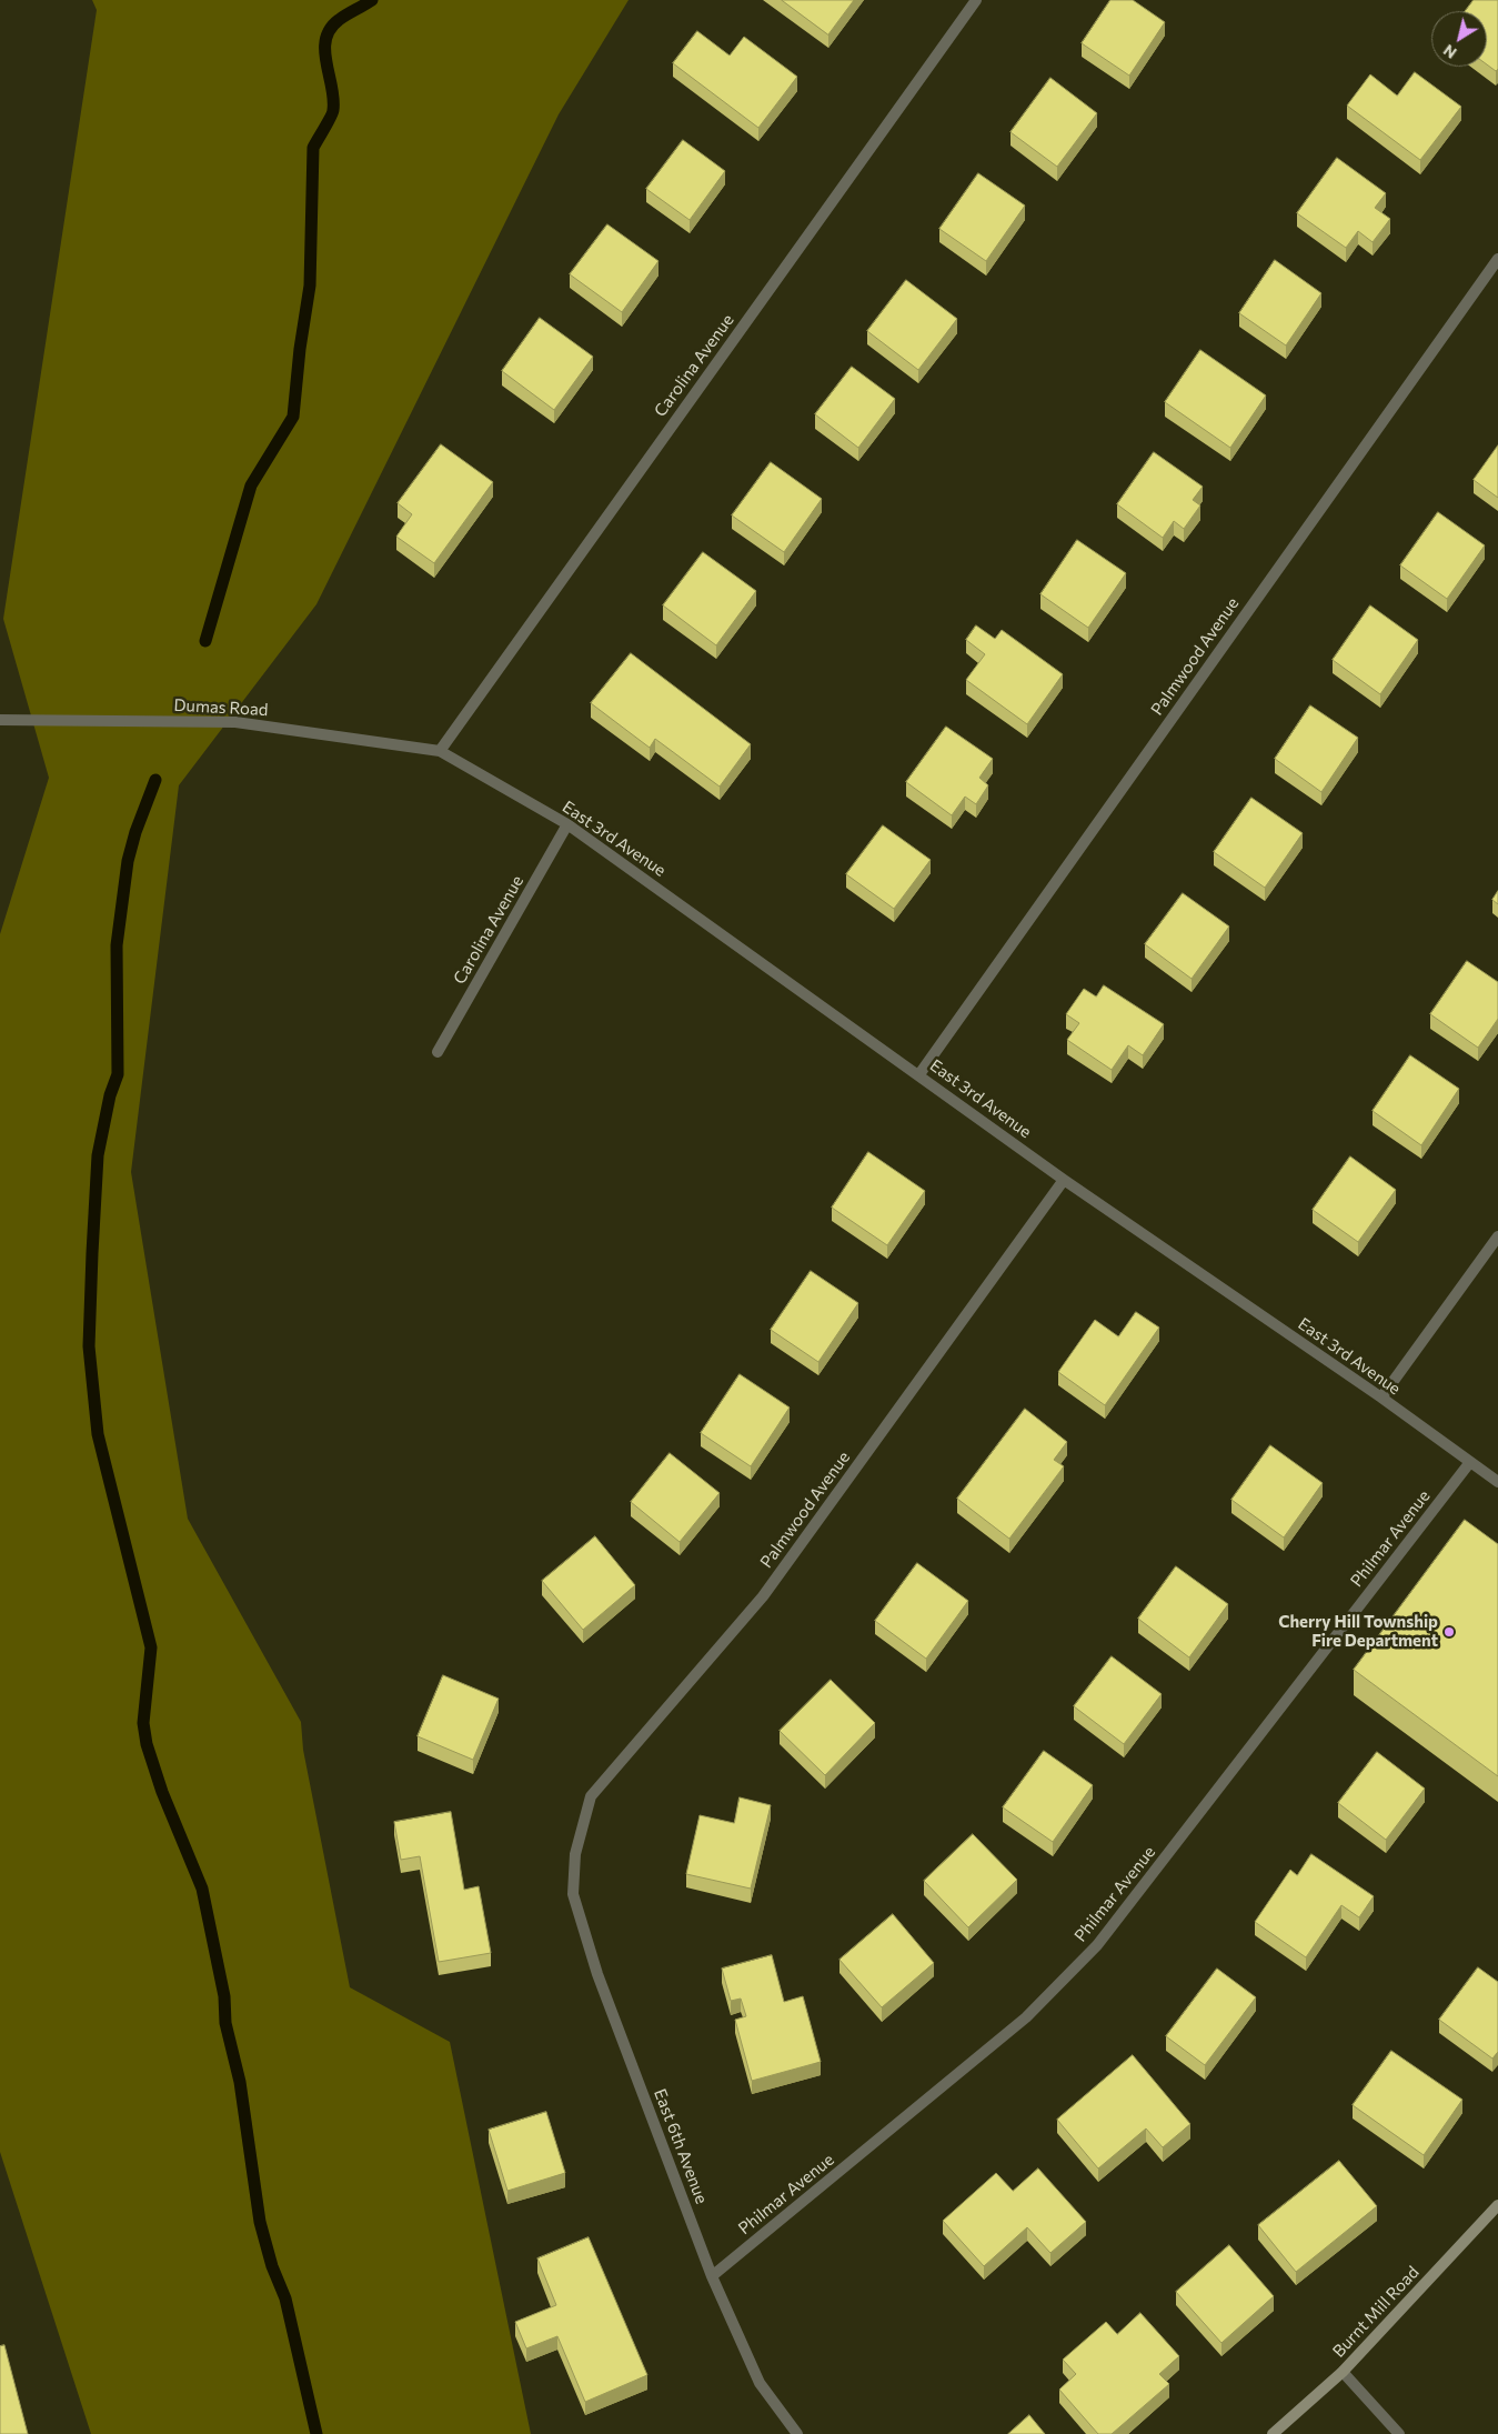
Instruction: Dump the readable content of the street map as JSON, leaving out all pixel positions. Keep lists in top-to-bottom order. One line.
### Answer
{"streets":{"main road":["Burnt Mill Road"],"street":["Carolina Avenue","Palmwood Avenue","Dumas Road","East 3rd Avenue","Philmar Avenue","East 6th Avenue"]},"crossings":[["Carolina Avenue","Dumas Road"],["Carolina Avenue","East 3rd Avenue"],["Palmwood Avenue","East 3rd Avenue"],["Palmwood Avenue","East 6th Avenue"],["Dumas Road","East 3rd Avenue"],["East 3rd Avenue","Philmar Avenue"],["Philmar Avenue","East 6th Avenue"]],"places":["Cherry Hill Township Fire Department"],"north":"bottom left"}
